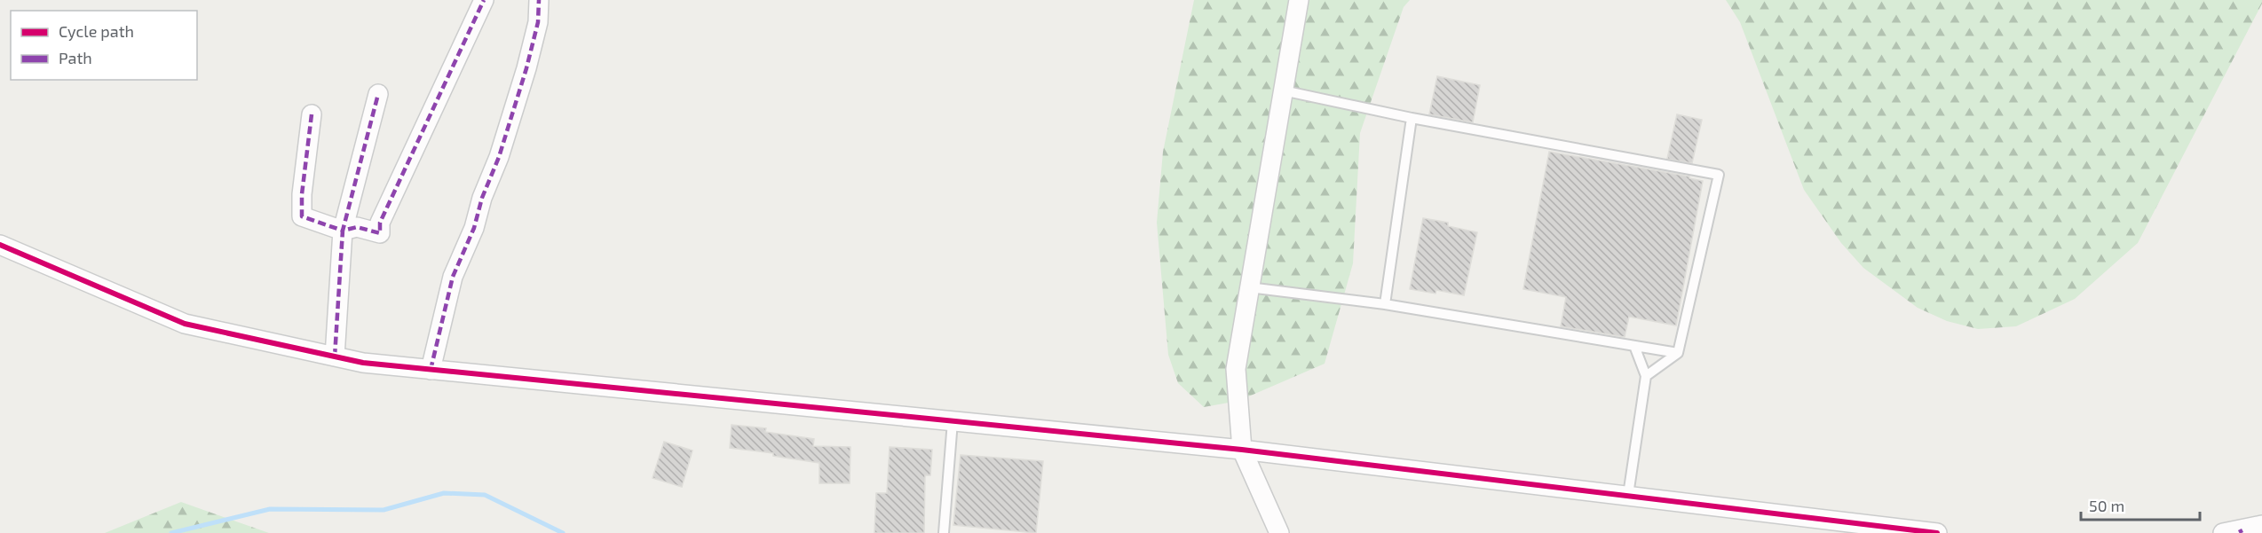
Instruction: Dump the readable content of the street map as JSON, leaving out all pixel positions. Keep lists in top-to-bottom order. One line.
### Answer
{"legend":["Cycle path","Path"],"scale_bar":"50 m"}
